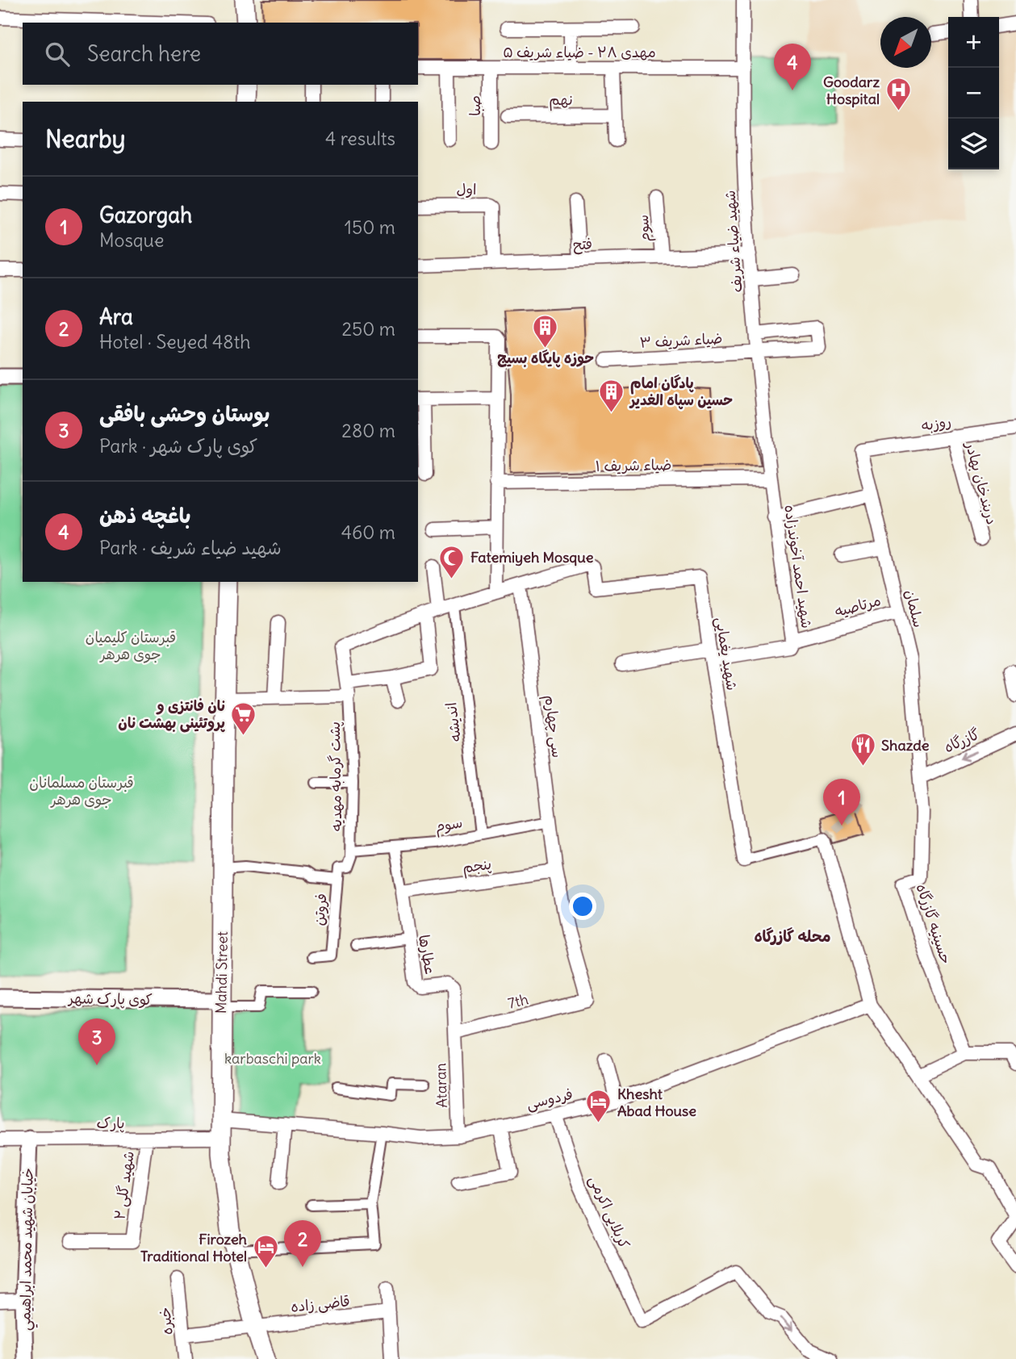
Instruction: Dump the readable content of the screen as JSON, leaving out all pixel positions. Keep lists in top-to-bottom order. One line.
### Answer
{"streets":{"main road":["Mahdi Street"],"street":["مهدی ۲۸ - ضیاء شریف ۵","نهم","صبا","اول","سوم","شهید ضیاء شریف","فتح","ضیاء شریف ۳","روزبه","ضیاء شریف ۱","دربندخان بهادر","شهید احمد آخوندزاده","مرتاصیه","سلمان","شهید یغمایی","اندیشه","سی چهارم","گازرگاه","پشت گرمابه مهدیه","پنجم","فروتن","حسینیه گازرگاه","عطارها","کوی پارک شهر","7th","Ataran","فردوسی","پارک","شهید گلی ۲","کربلایی اکرمی","خيابان شهيد محمد ابراهيمي","قاضی زاده","خبره"]},"crossings":[["مهدی ۲۸ - ضیاء شریف ۵","صبا"],["مهدی ۲۸ - ضیاء شریف ۵","شهید ضیاء شریف"],["اول","فتح"],["سوم","فتح"],["سوم","اندیشه"],["سوم","سی چهارم"],["سوم","پشت گرمابه مهدیه"],["سوم","فروتن"],["سوم","عطارها"],["شهید ضیاء شریف","فتح"],["شهید ضیاء شریف","ضیاء شریف ۳"],["شهید ضیاء شریف","ضیاء شریف ۱"],["شهید ضیاء شریف","شهید احمد آخوندزاده"],["روزبه","دربندخان بهادر"],["روزبه","سلمان"],["ضیاء شریف ۱","شهید احمد آخوندزاده"],["شهید احمد آخوندزاده","مرتاصیه"],["شهید احمد آخوندزاده","شهید یغمایی"],["مرتاصیه","سلمان"],["سلمان","گازرگاه"],["سلمان","حسینیه گازرگاه"],["شهید یغمایی","سی چهارم"],["سی چهارم","پنجم"],["سی چهارم","7th"],["گازرگاه","حسینیه گازرگاه"],["پشت گرمابه مهدیه","فروتن"],["پنجم","عطارها"],["عطارها","7th"],["عطارها","Ataran"],["Mahdi Street","کوی پارک شهر"],["Mahdi Street","فردوسی"],["Mahdi Street","پارک"],["Mahdi Street","قاضی زاده"],["7th","Ataran"],["Ataran","فردوسی"],["فردوسی","پارک"],["فردوسی","کربلایی اکرمی"],["پارک","شهید گلی ۲"],["پارک","خيابان شهيد محمد ابراهيمي"],["قاضی زاده","خبره"]],"one_way":["گازرگاه"],"districts":["محله گازرگاه"],"parks":["قبرستان کلیمیان جوی هرهر","قبرستان مسلمانان جوی هرهر","karbaschi park"],"places":{"hospital":["Goodarz Hospital"],"building":["حوزه پایگاه بسیج","پادگان امام حسین سپاه الغدیر"],"mosque":["Fatemiyeh Mosque"],"supermarket":["نان فانتزی و پروتئینی بهشت نان"],"restaurant":["Shazde"],"hotel":["Khesht Abad House","Firozeh Traditional Hotel"]},"north":"bottom left","page":{"map_buttons":["+","−"],"search":"Search here","pins":["4","1","3","2"],"heading":["Nearby","4 results"],"list":[{"mark":"1","name":"Gazorgah","note":"Mosque","value":"150 m"},{"mark":"2","name":"Ara","note":"Hotel · Seyed 48th","value":"250 m"},{"mark":"3","name":"بوستان وحشی بافقی","note":"Park · کوی پارک شهر","value":"280 m"},{"mark":"4","name":"باغچه ذهن","note":"Park · شهید ضیاء شریف","value":"460 m"}]}}
